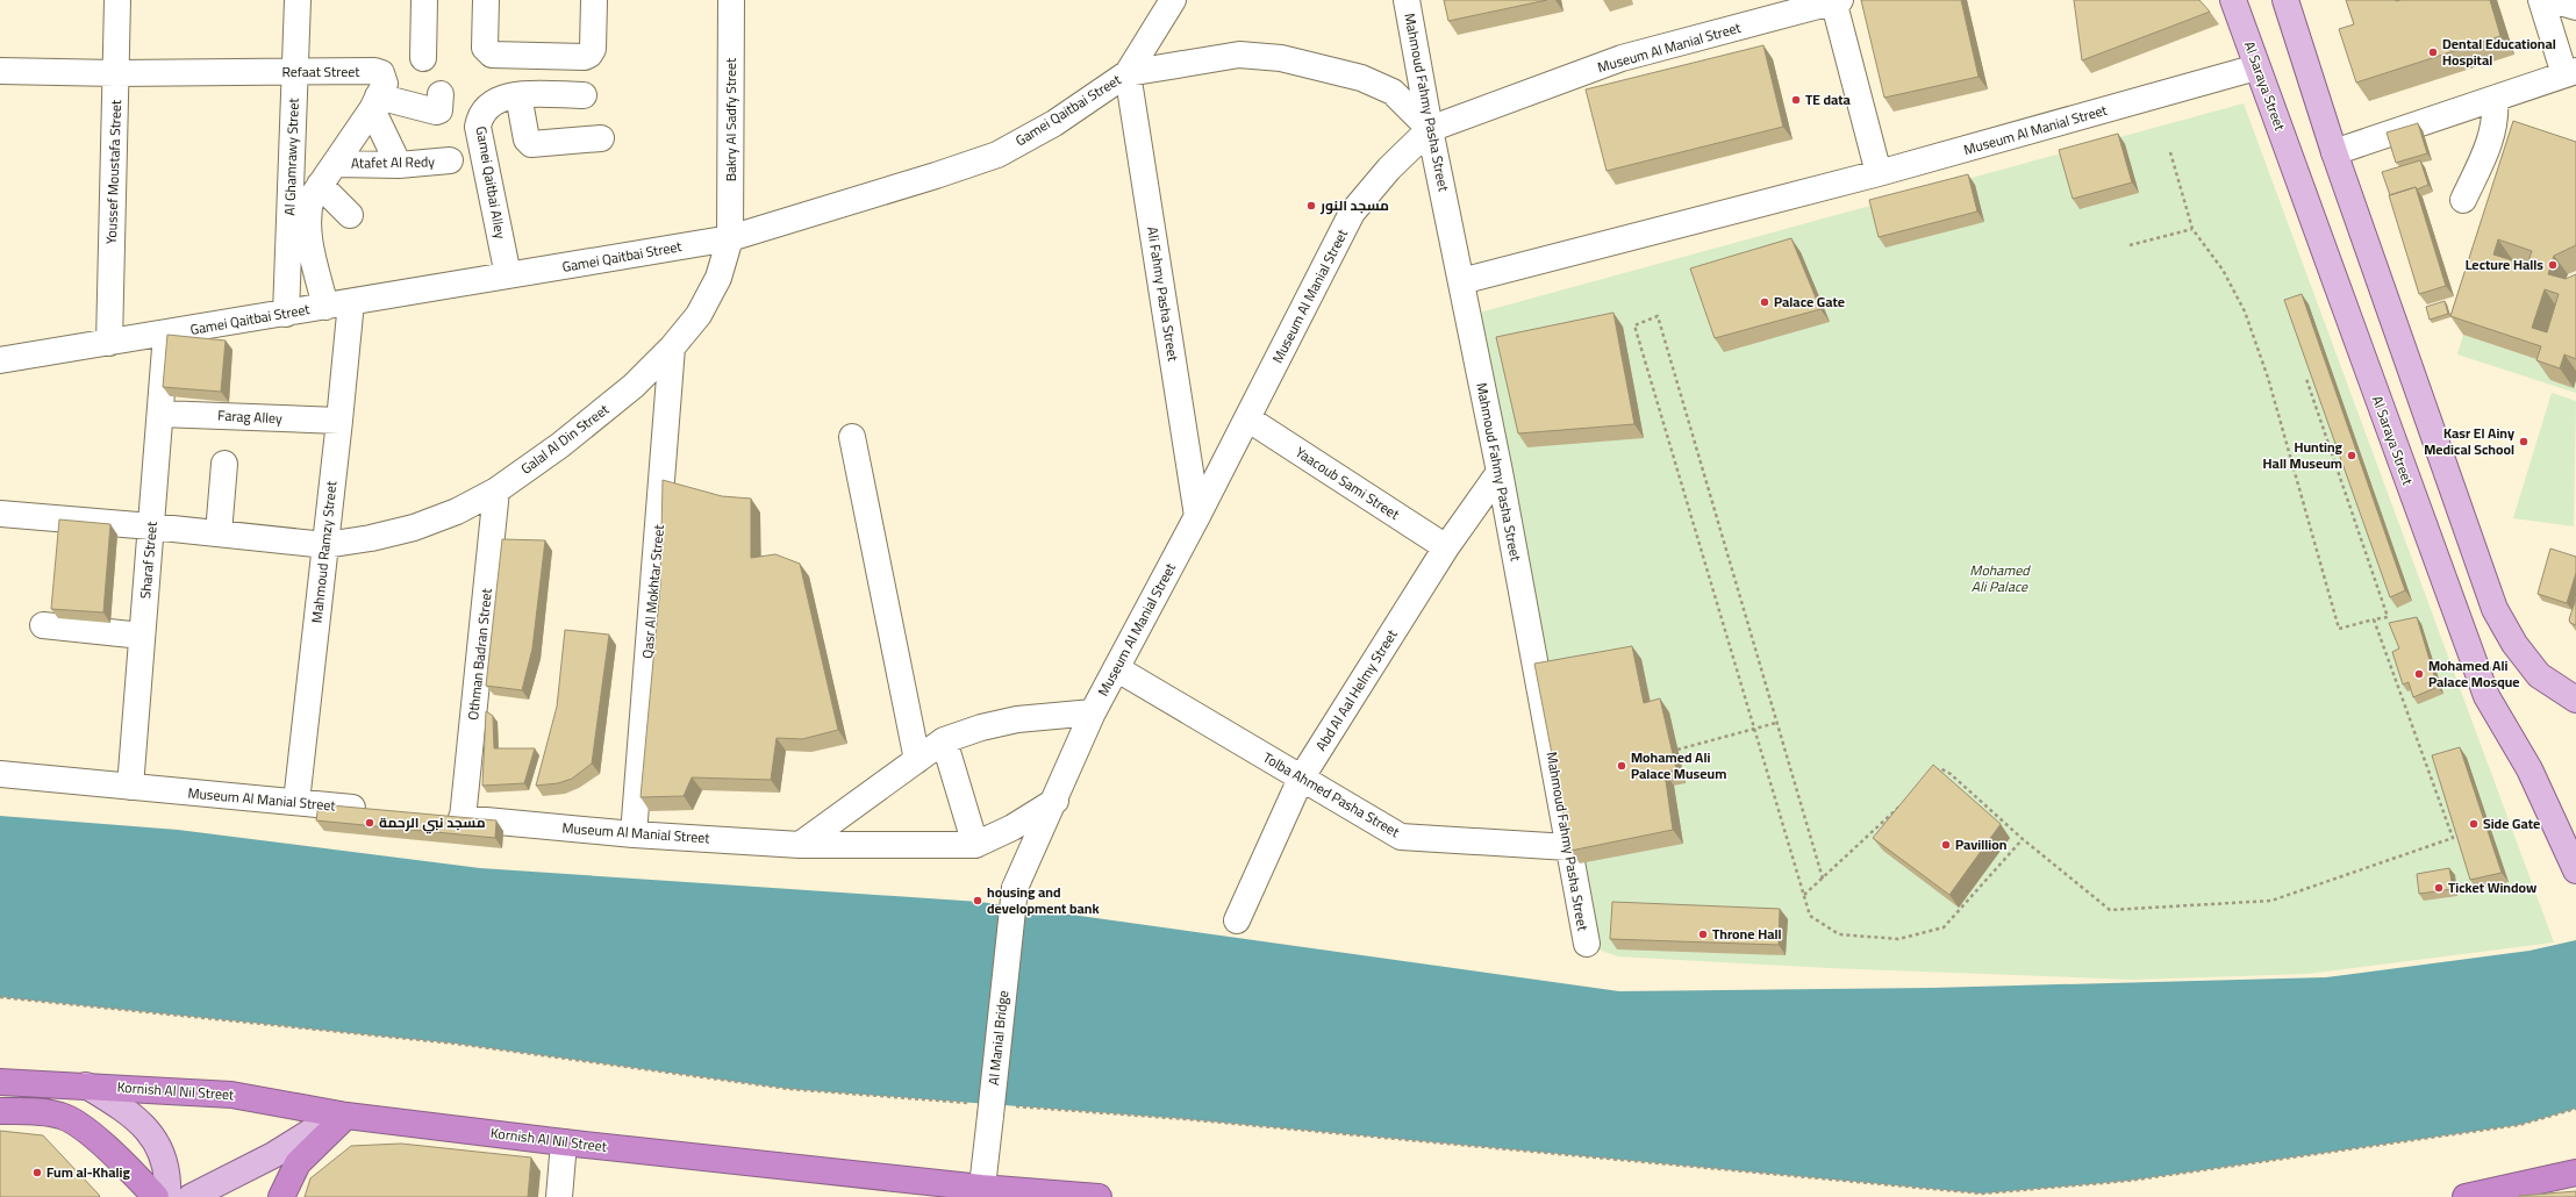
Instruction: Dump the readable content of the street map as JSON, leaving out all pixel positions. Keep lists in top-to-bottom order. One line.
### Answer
{"streets":{"highway":["Kornish Al Nil Street"],"main road":["Al Saraya Street"],"street":["Museum Al Manial Street","Refaat Street","Mahmoud Fahmy Pasha Street","Gamei Qaitbai Street","Bakry Al Sadfy Street","Al Ghamrawy Street","Atafet Al Redy","Youssef Moustafa Street","Gamei Qaitbai Alley","Ali Fahmy Pasha Street","Farag Alley","Galal Al Din Street","Yaacoub Sami Street","Mahmoud Ramzy Street","Sharaf Street","Qasr Al Mokhtar Street","Othman Badran Street","Abd Al Aal Helmy Street","Tolba Ahmed Pasha Street","Al Manial Bridge"]},"crossings":[["Museum Al Manial Street","Al Saraya Street"],["Museum Al Manial Street","Mahmoud Fahmy Pasha Street"],["Museum Al Manial Street","Ali Fahmy Pasha Street"],["Museum Al Manial Street","Yaacoub Sami Street"],["Museum Al Manial Street","Mahmoud Ramzy Street"],["Museum Al Manial Street","Sharaf Street"],["Museum Al Manial Street","Qasr Al Mokhtar Street"],["Museum Al Manial Street","Othman Badran Street"],["Museum Al Manial Street","Tolba Ahmed Pasha Street"],["Museum Al Manial Street","Al Manial Bridge"],["Refaat Street","Gamei Qaitbai Street"],["Refaat Street","Al Ghamrawy Street"],["Refaat Street","Atafet Al Redy"],["Refaat Street","Youssef Moustafa Street"],["Mahmoud Fahmy Pasha Street","Abd Al Aal Helmy Street"],["Mahmoud Fahmy Pasha Street","Tolba Ahmed Pasha Street"],["Gamei Qaitbai Street","Bakry Al Sadfy Street"],["Gamei Qaitbai Street","Al Ghamrawy Street"],["Gamei Qaitbai Street","Youssef Moustafa Street"],["Gamei Qaitbai Street","Gamei Qaitbai Alley"],["Gamei Qaitbai Street","Ali Fahmy Pasha Street"],["Gamei Qaitbai Street","Galal Al Din Street"],["Gamei Qaitbai Street","Mahmoud Ramzy Street"],["Gamei Qaitbai Street","Sharaf Street"],["Bakry Al Sadfy Street","Galal Al Din Street"],["Farag Alley","Mahmoud Ramzy Street"],["Farag Alley","Sharaf Street"],["Galal Al Din Street","Mahmoud Ramzy Street"],["Galal Al Din Street","Sharaf Street"],["Galal Al Din Street","Qasr Al Mokhtar Street"],["Galal Al Din Street","Othman Badran Street"],["Yaacoub Sami Street","Abd Al Aal Helmy Street"],["Abd Al Aal Helmy Street","Tolba Ahmed Pasha Street"],["Al Manial Bridge","Kornish Al Nil Street"]],"parks":["Mohamed Ali Palace"],"places":["Dental Educational Hospital","TE data","مسجد النور","Lecture Halls","Palace Gate","Kasr El Ainy Medical School","Hunting Hall Museum","Mohamed Ali Palace Mosque","Mohamed Ali Palace Museum","مسجد نبي الرحمة","Side Gate","Pavillion","Ticket Window","housing and development bank","Throne Hall","Fum al-Khalig"]}
